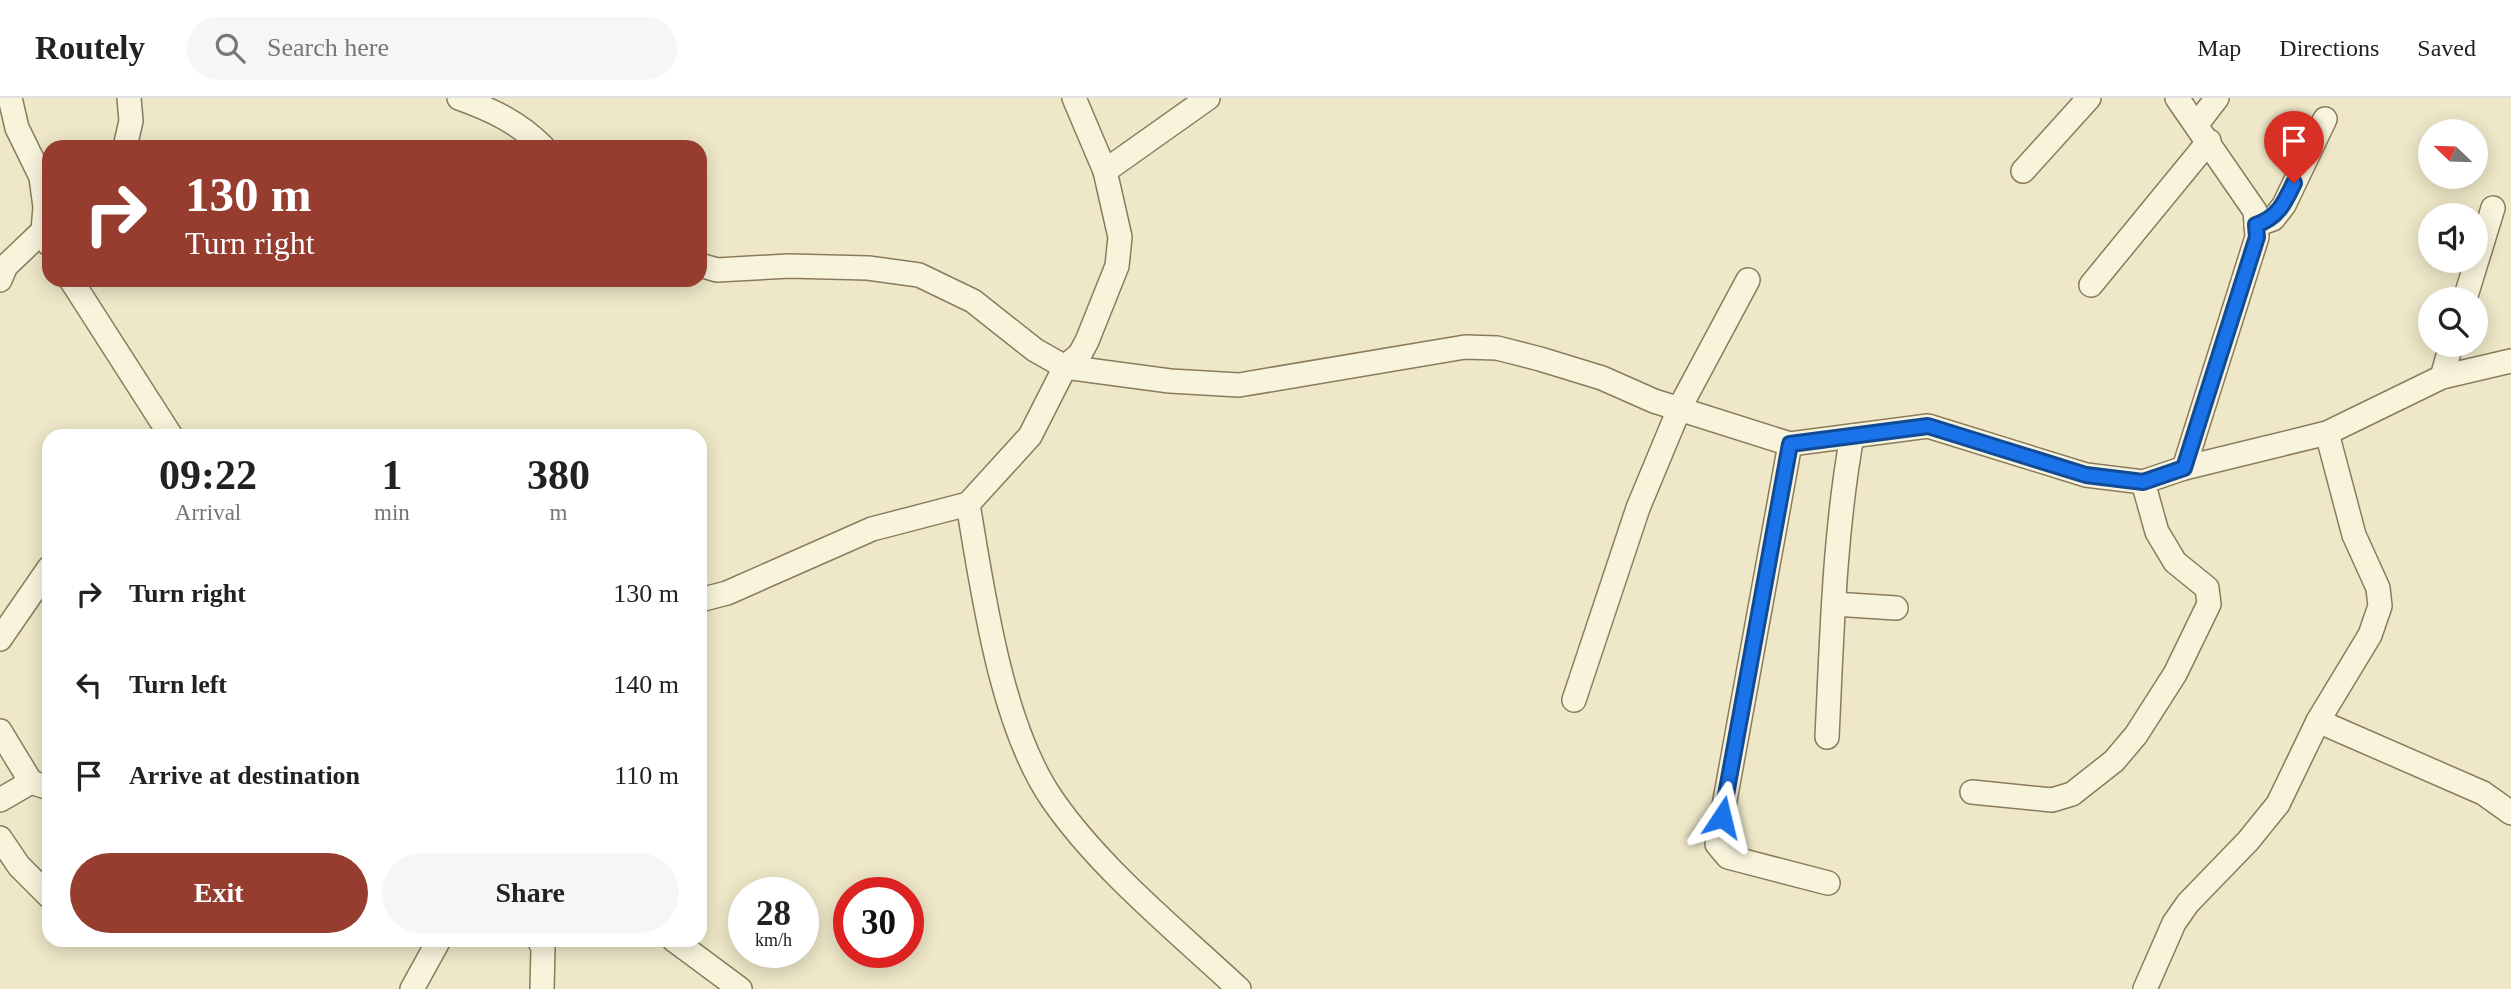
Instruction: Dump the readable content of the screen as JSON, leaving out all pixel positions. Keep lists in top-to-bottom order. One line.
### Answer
{"north":"top left","page":{"header":"Routely","search":"Search here","nav":["Map","Directions","Saved"],"turn":["130 m","Turn right"],"eta":["09:22","Arrival","1","min","380","m"],"list":[{"name":"Turn right","value":"130 m"},{"name":"Turn left","value":"140 m"},{"name":"Arrive at destination","value":"110 m"}],"buttons":["Exit","Share"],"speed":"28 km/h","limit":"30"}}
